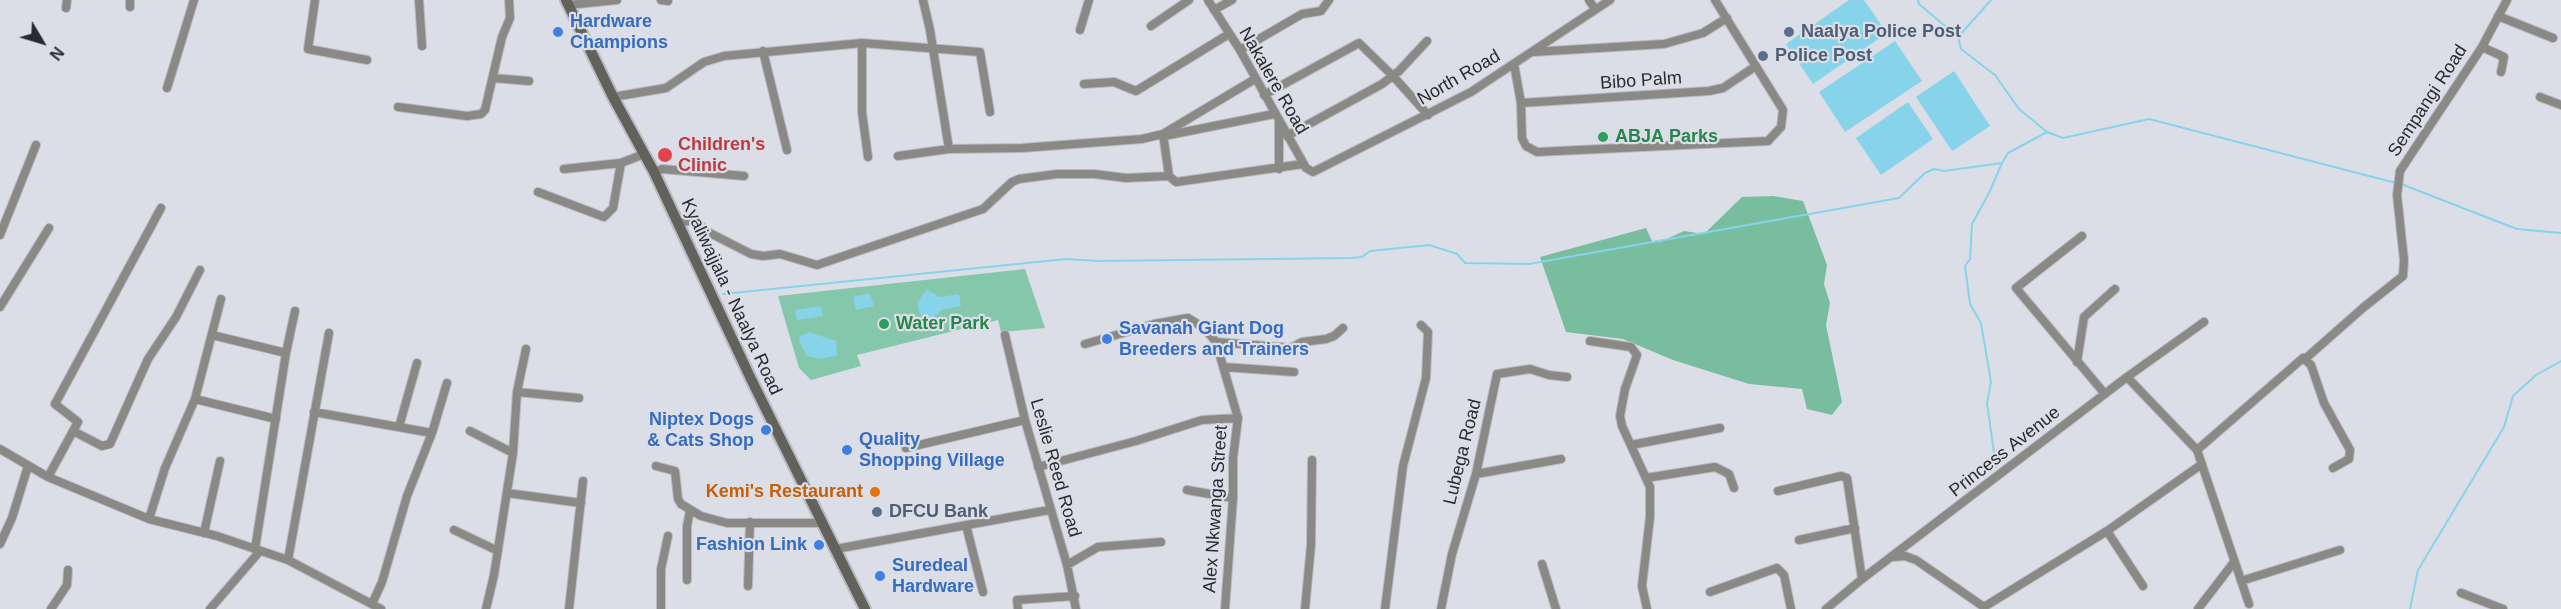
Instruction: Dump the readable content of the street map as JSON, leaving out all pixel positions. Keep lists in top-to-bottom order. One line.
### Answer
{"streets":{"main road":["Kyaliwajjala - Naalya Road"],"street":["North Road","Nakalere Road","Bibo Palm","Sempangi Road","Lubega Road","Princess Avenue","Leslie Reed Road","Alex Nkwanga Street"]},"crossings":[["North Road","Nakalere Road"]],"places":["Hardware Champions","Naalya Police Post","Police Post","ABJA Parks","Children's Clinic","Water Park","Savanah Giant Dog Breeders and Trainers","Niptex Dogs & Cats Shop","Quality Shopping Village","Kemi's Restaurant","DFCU Bank","Fashion Link","Suredeal Hardware"],"north":"bottom right"}
